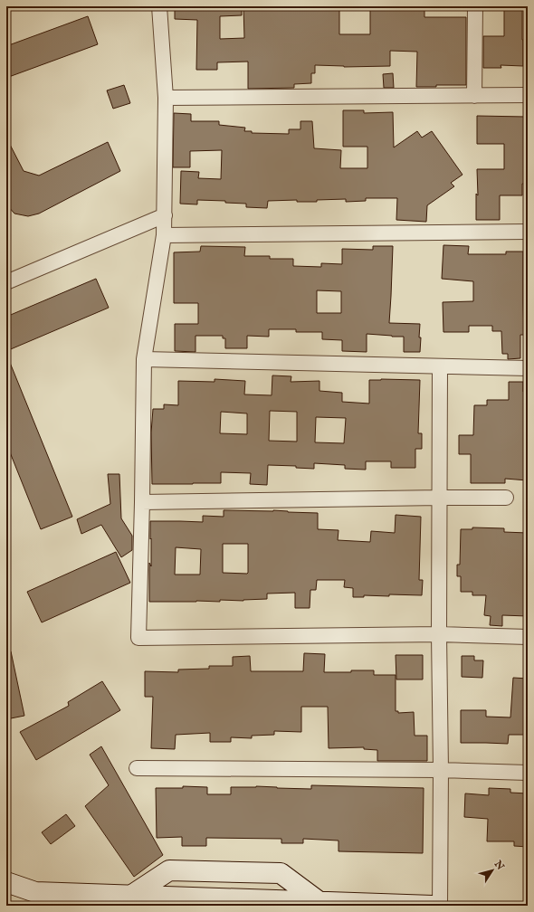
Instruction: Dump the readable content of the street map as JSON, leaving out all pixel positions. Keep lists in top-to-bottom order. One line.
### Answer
{"north":"top right"}
